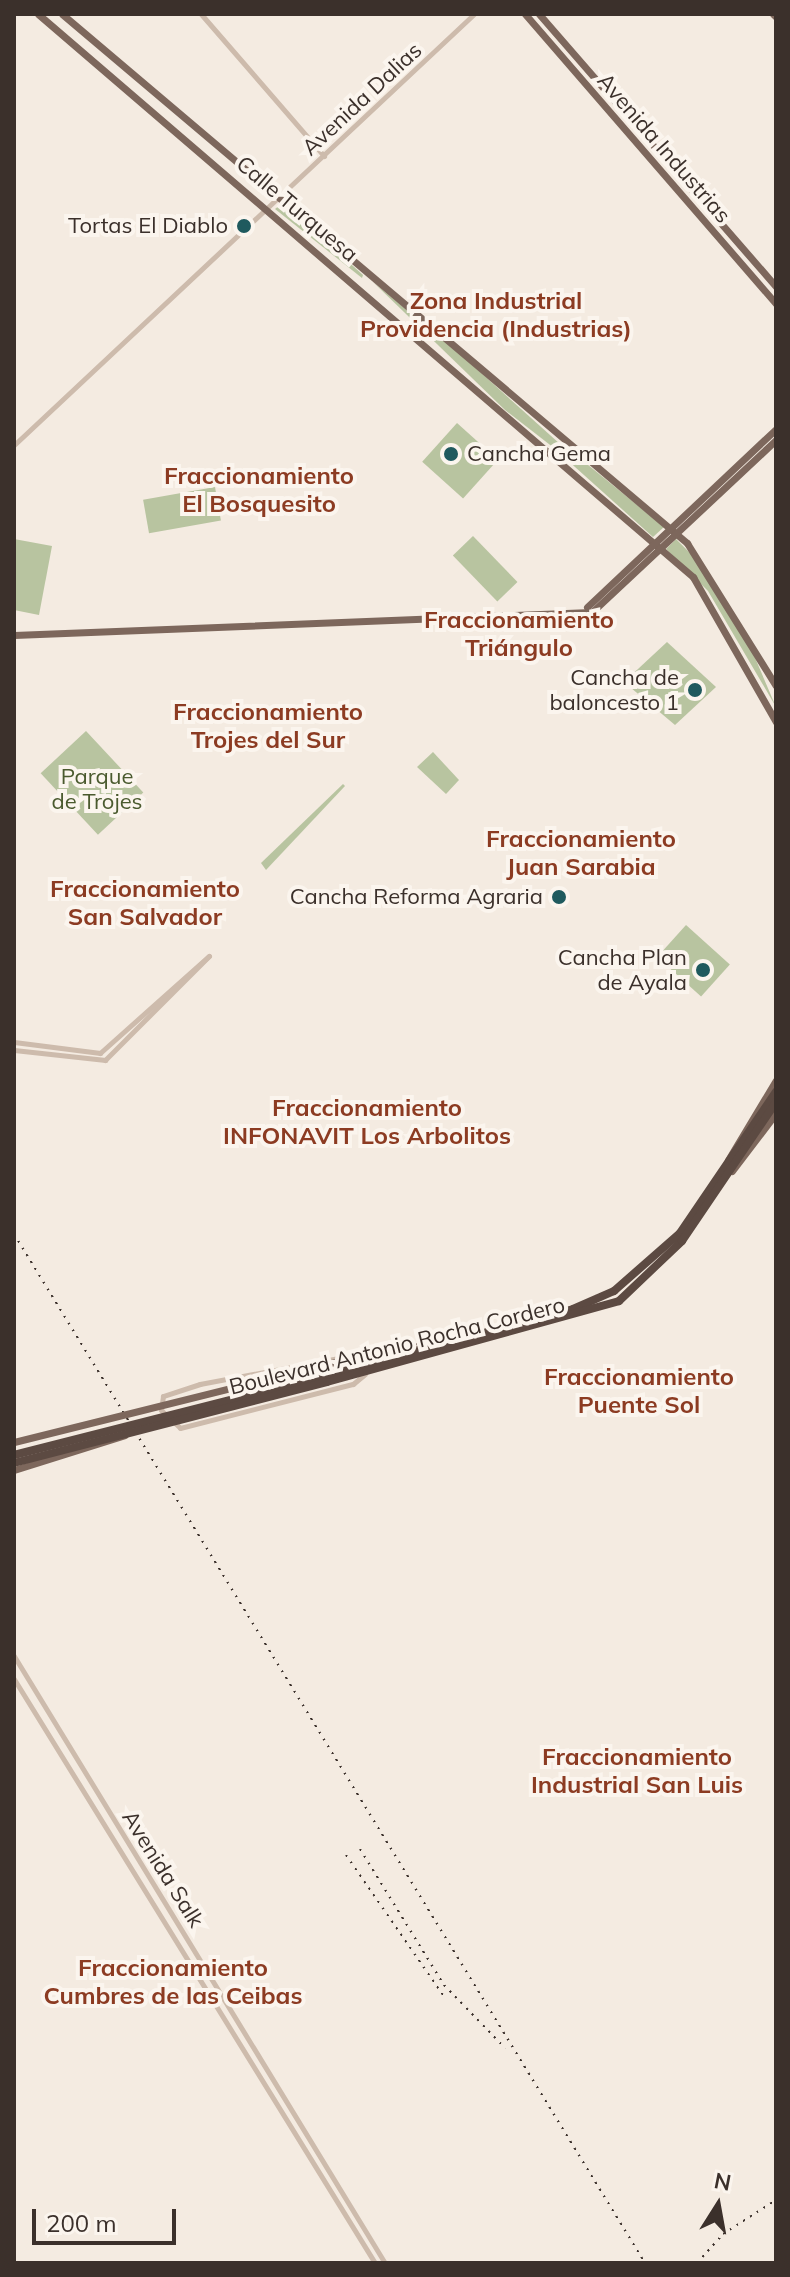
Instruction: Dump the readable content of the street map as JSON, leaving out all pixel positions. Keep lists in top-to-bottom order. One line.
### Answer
{"streets":{"highway":["Boulevard Antonio Rocha Cordero"],"main road":["Avenida Industrias","Calle Turquesa"],"street":["Avenida Dalias","Avenida Salk"]},"crossings":[["Avenida Dalias","Calle Turquesa"]],"districts":["Zona Industrial Providencia (Industrias)","Fraccionamiento El Bosquesito","Fraccionamiento Triángulo","Fraccionamiento Trojes del Sur","Fraccionamiento Juan Sarabia","Fraccionamiento San Salvador","Fraccionamiento INFONAVIT Los Arbolitos","Fraccionamiento Puente Sol","Fraccionamiento Industrial San Luis","Fraccionamiento Cumbres de las Ceibas"],"parks":["Parque de Trojes"],"places":["Tortas El Diablo","Cancha Gema","Cancha de baloncesto 1","Cancha Reforma Agraria","Cancha Plan de Ayala"],"scale_bar":"200 m","north":"top"}
